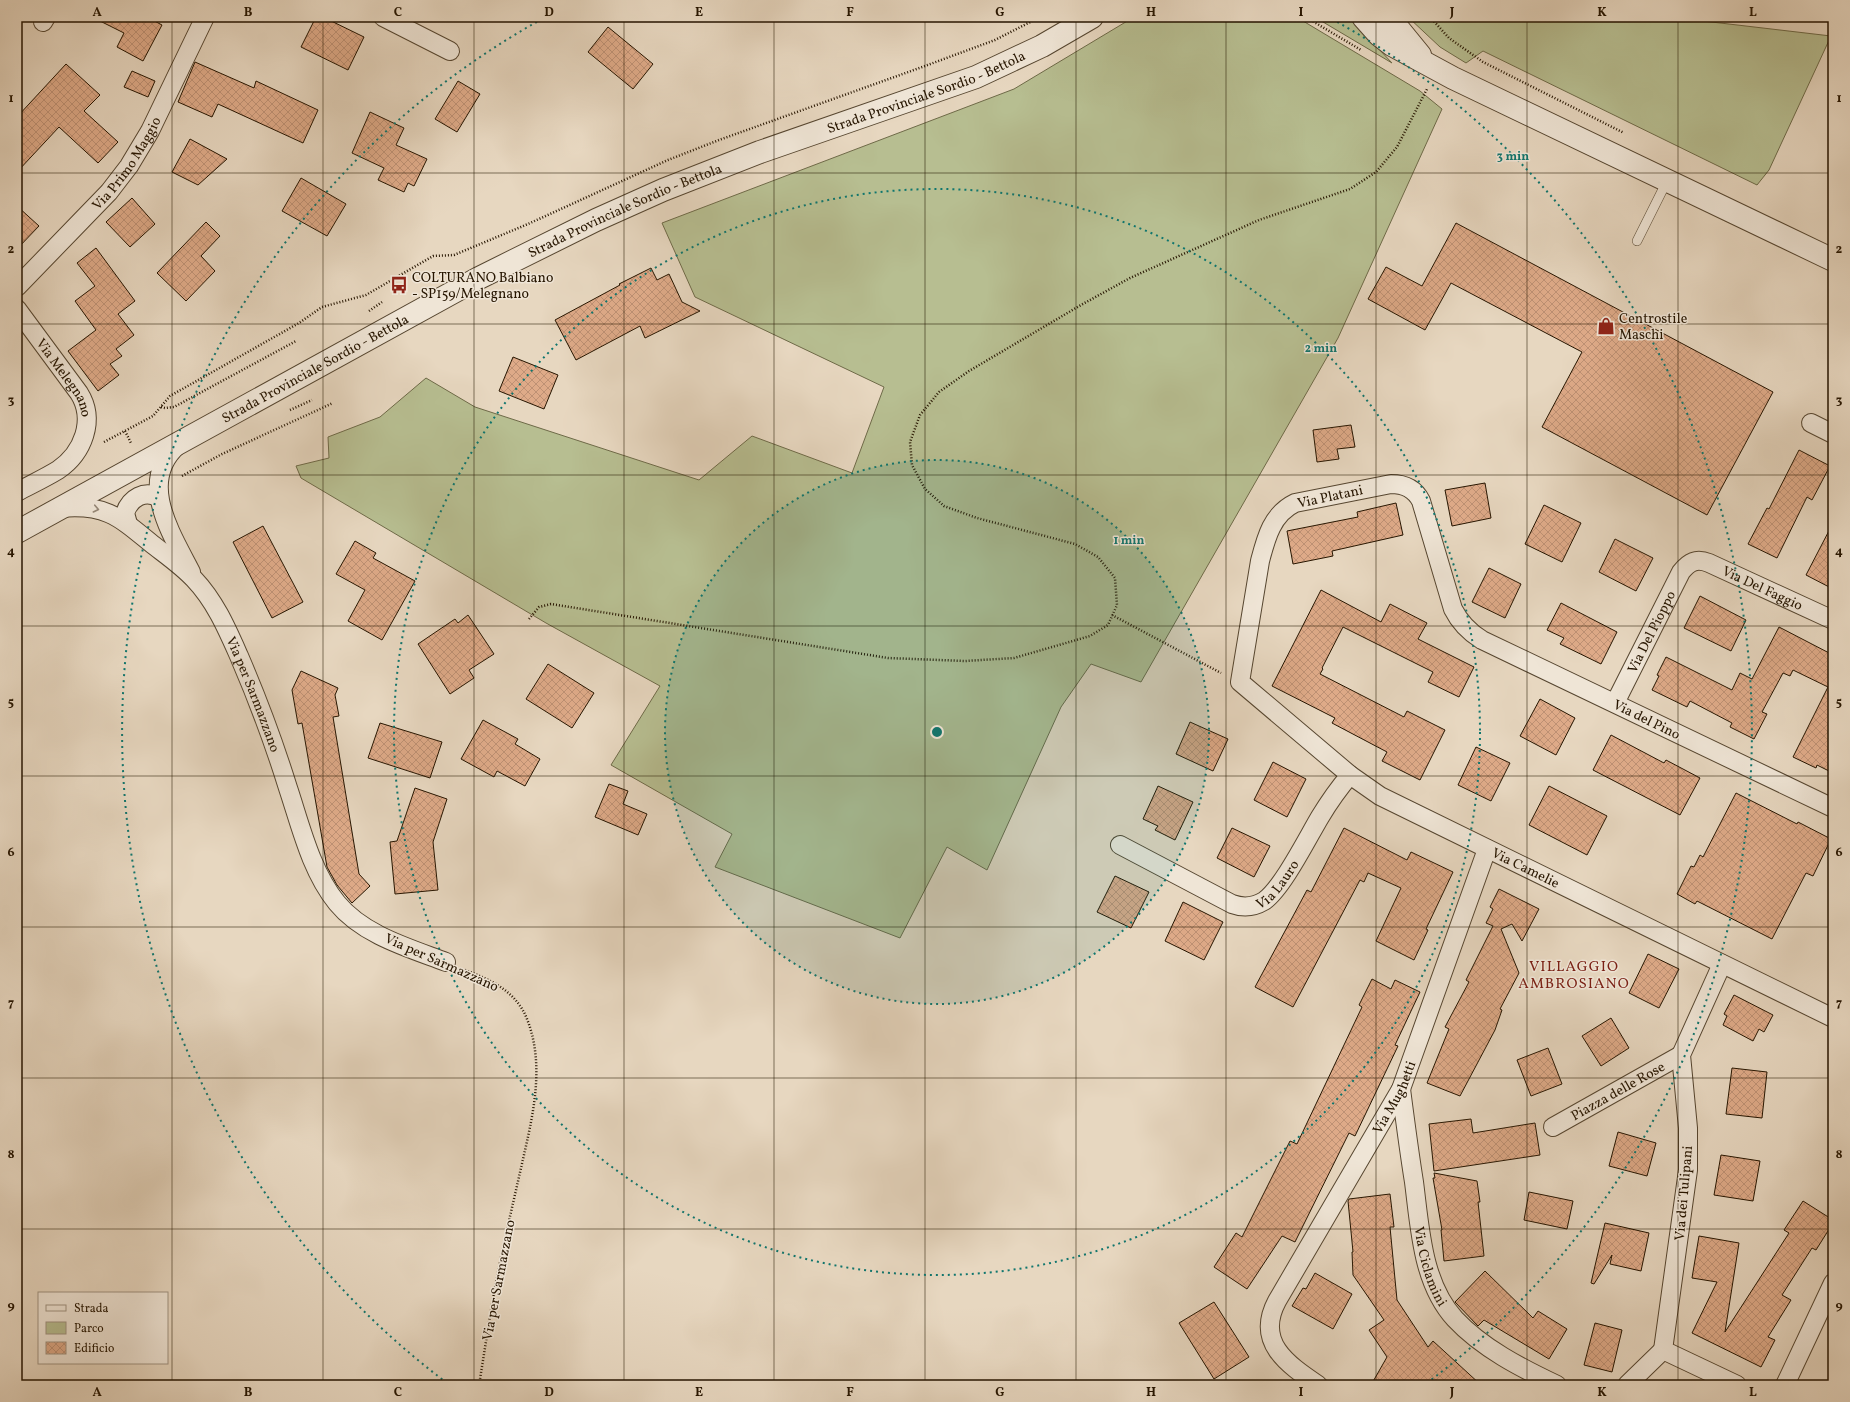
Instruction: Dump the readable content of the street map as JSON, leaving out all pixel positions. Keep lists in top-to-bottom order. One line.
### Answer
{"streets":{"street":["Strada Provinciale Sordio - Bettola","Via Primo Maggio","Via Melegnano","Via Platani","Via Del Faggio","Via Del Pioppo","Via per Sarmazzano","Via del Pino","Via Camelie","Via Lauro","Piazza delle Rose","Via Mughetti","Via dei Tulipani","Via Ciclamini"]},"crossings":[["Via Platani","Via del Pino"],["Via Platani","Via Camelie"],["Via Del Faggio","Via Del Pioppo"],["Via Del Pioppo","Via del Pino"],["Via Camelie","Via Lauro"],["Via Camelie","Via Mughetti"],["Via Camelie","Via dei Tulipani"],["Piazza delle Rose","Via dei Tulipani"],["Via Mughetti","Via Ciclamini"]],"districts":["VILLAGGIO AMBROSIANO"],"places":{"bus stop":["COLTURANO Balbiano - SP159/Melegnano"],"shop":["Centrostile Maschi"]},"legend":["Strada","Parco","Edificio"],"grid":{"columns":["A","B","C","D","E","F","G","H","I","J","K","L"],"rows":["1","2","3","4","5","6","7","8","9"]},"rings":["3 min","2 min","1 min"]}
